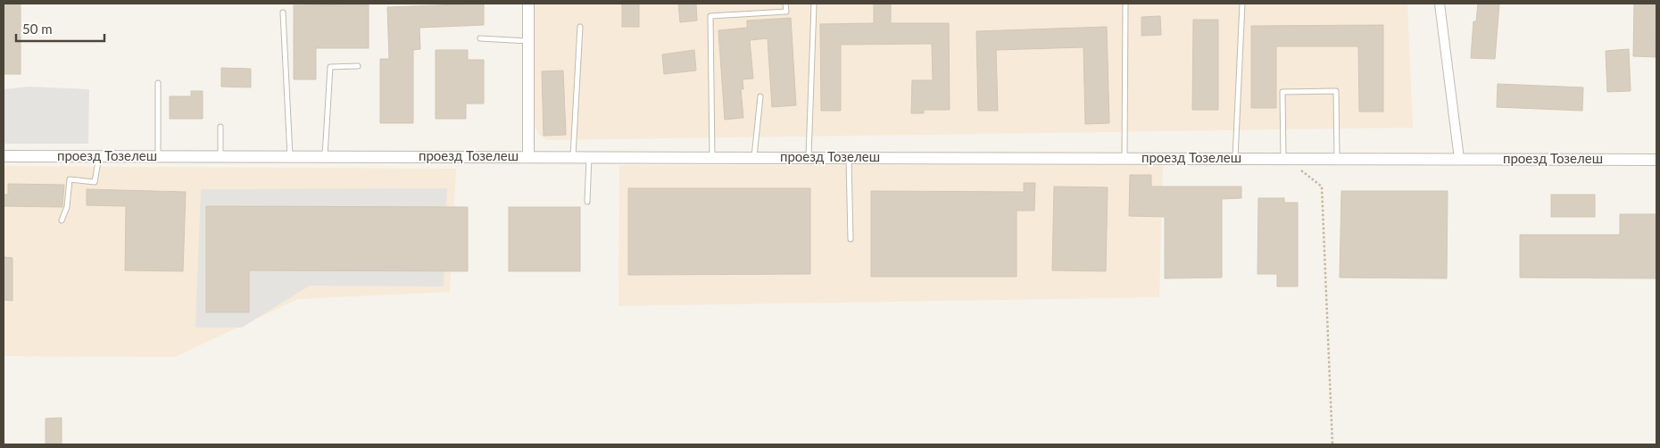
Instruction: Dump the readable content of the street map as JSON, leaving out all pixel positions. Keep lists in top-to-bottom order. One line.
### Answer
{"streets":{"street":["проезд Тозелеш"]},"scale_bar":"50 m"}
